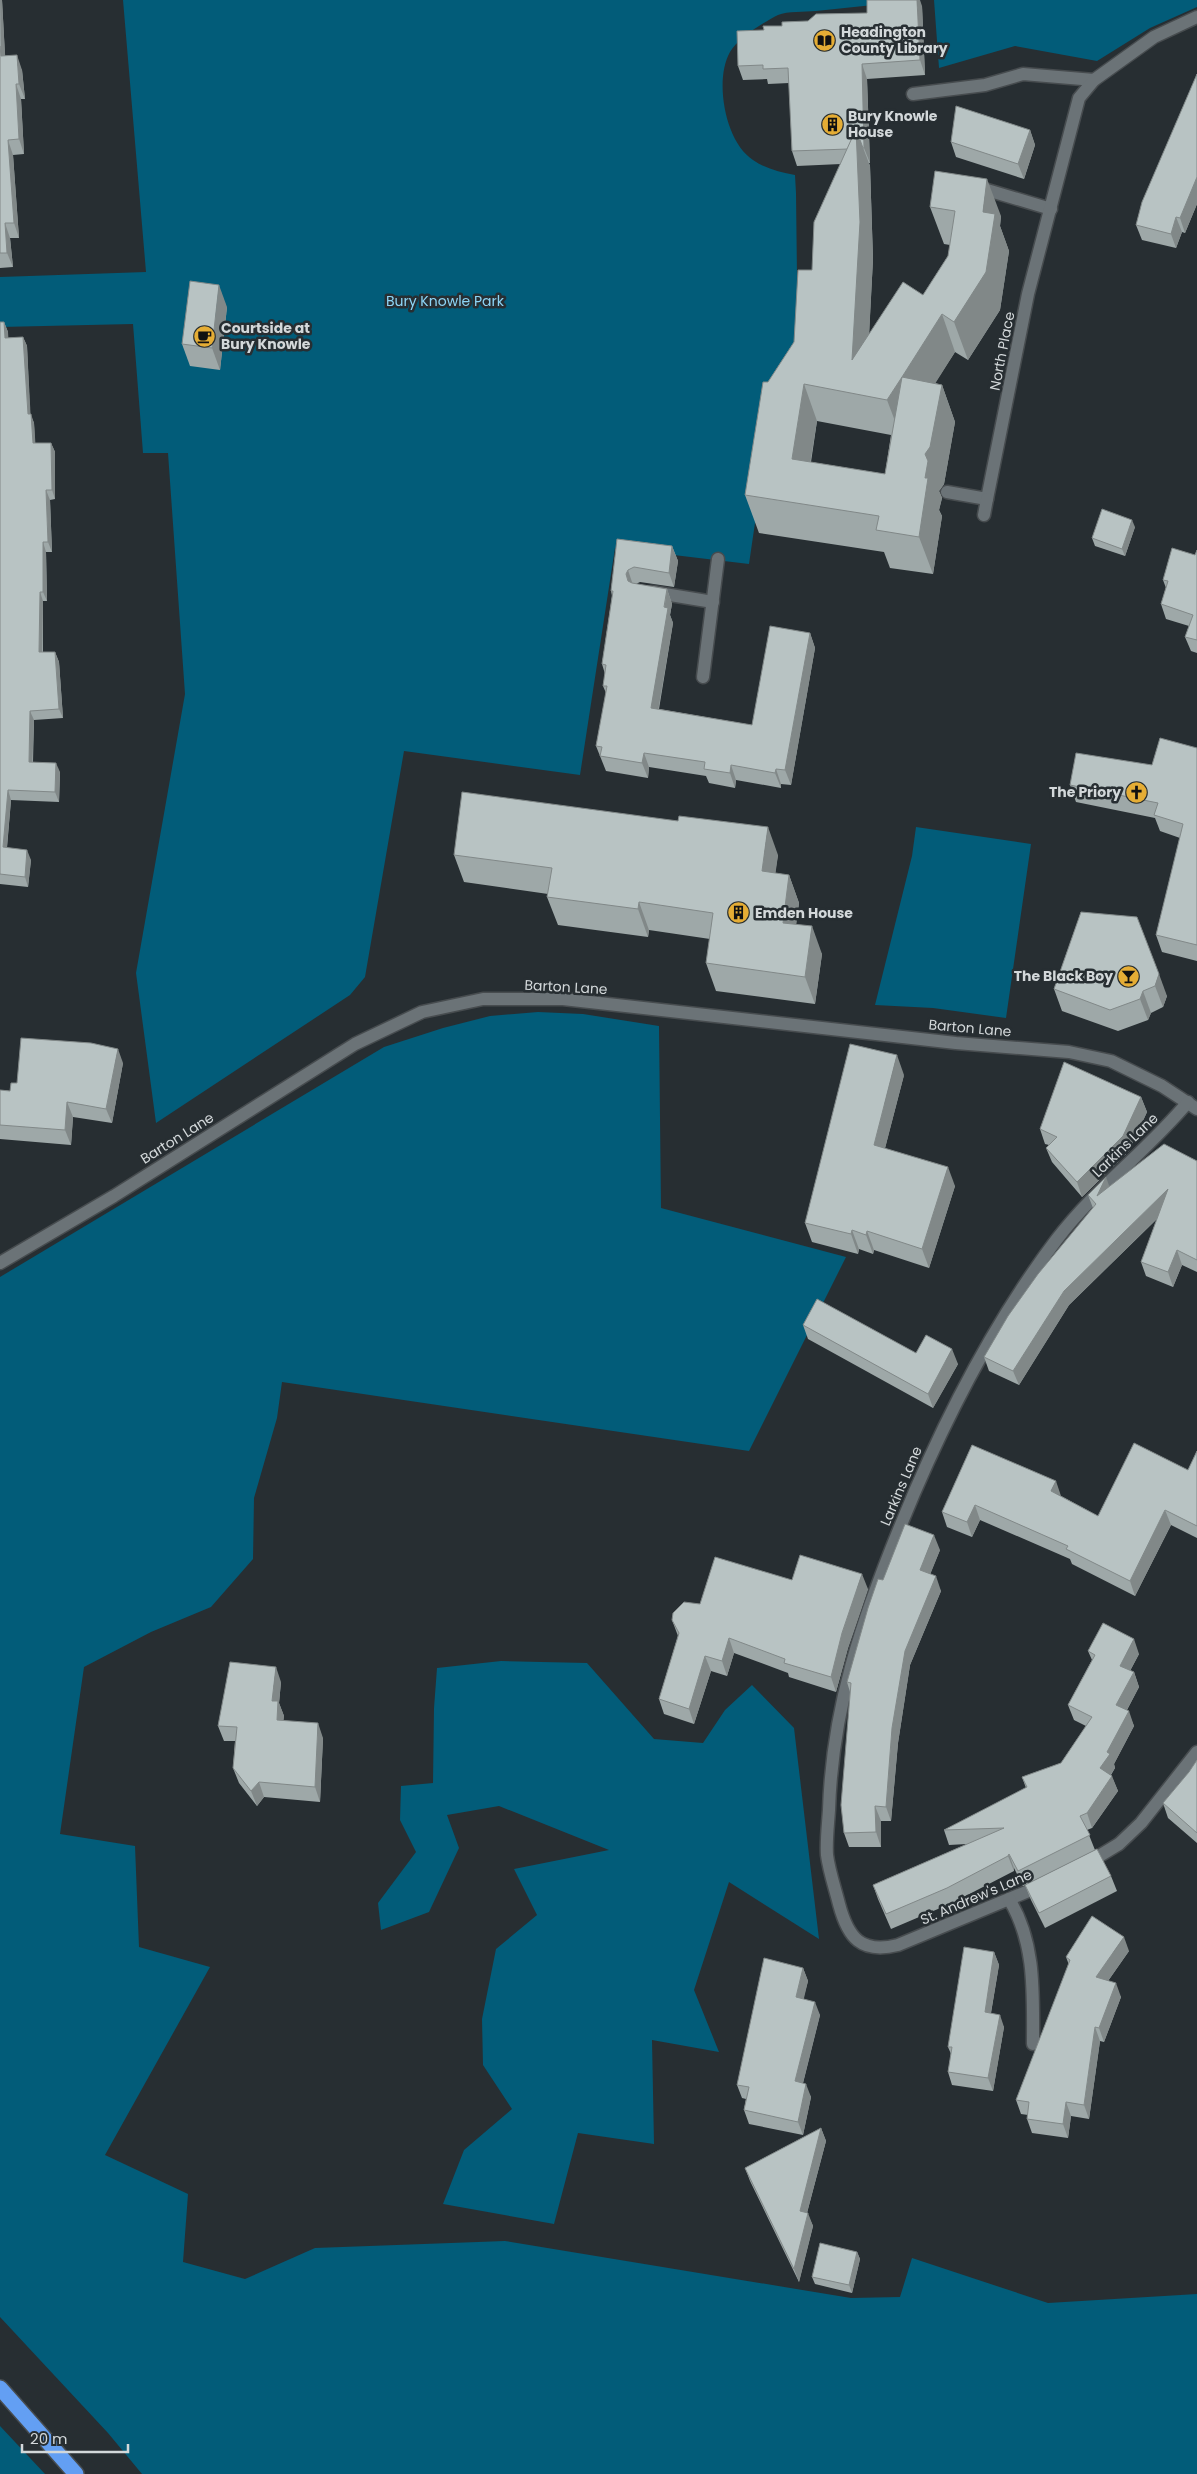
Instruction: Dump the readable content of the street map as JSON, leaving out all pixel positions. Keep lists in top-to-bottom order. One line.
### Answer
{"streets":{"street":["North Place","Barton Lane","Larkins Lane","St. Andrew's Lane"]},"crossings":[["Barton Lane","Larkins Lane"],["Larkins Lane","St. Andrew's Lane"]],"parks":["Bury Knowle Park"],"places":{"library":["Headington County Library"],"building":["Bury Knowle House","Emden House"],"cafe":["Courtside at Bury Knowle"],"church":["The Priory"],"bar":["The Black Boy"]},"scale_bar":"20 m"}
